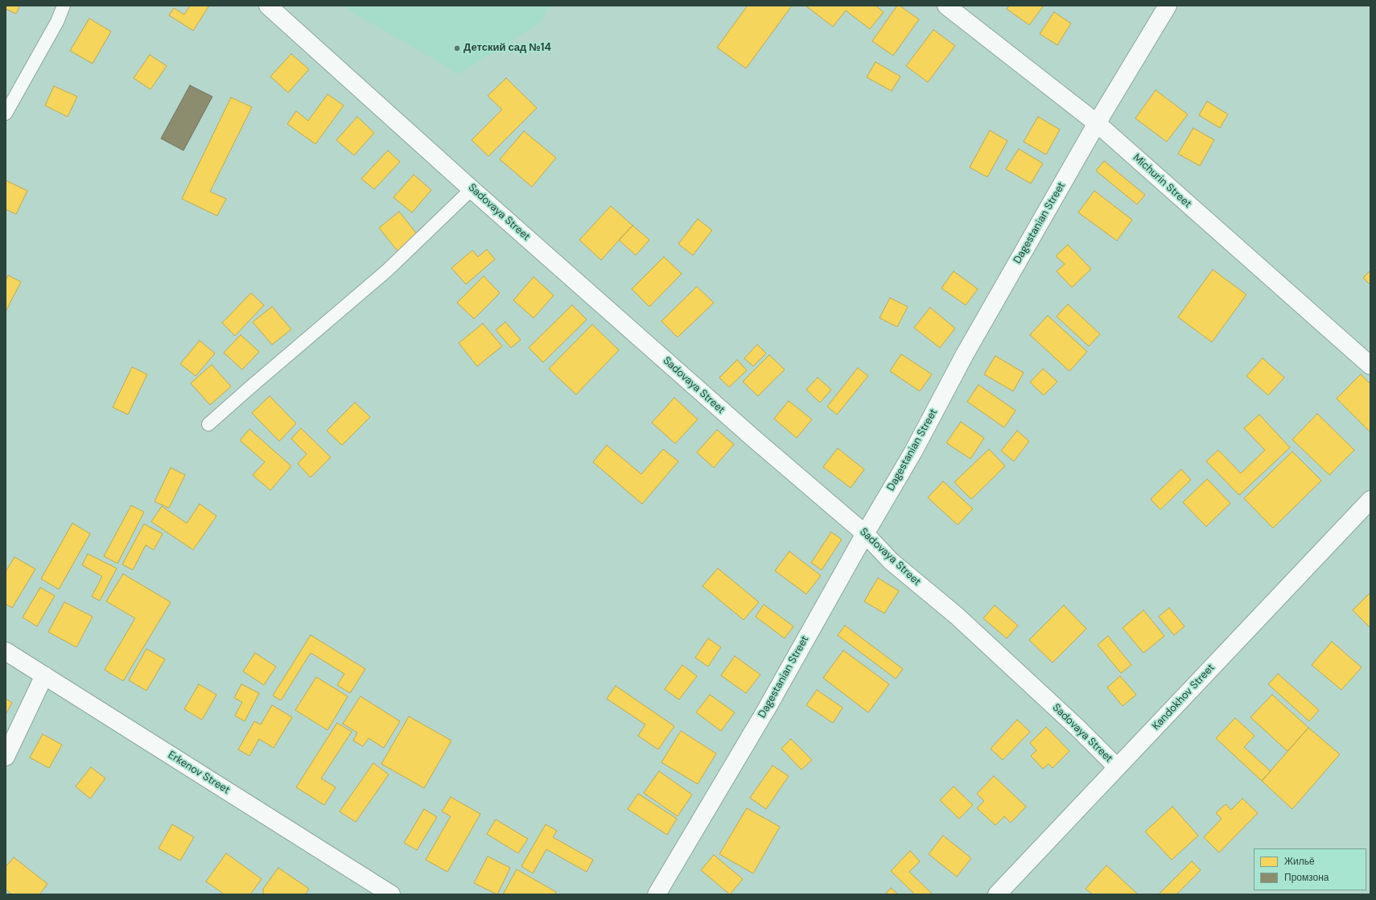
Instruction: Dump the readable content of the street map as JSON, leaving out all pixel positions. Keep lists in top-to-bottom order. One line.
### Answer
{"streets":{"street":["Michurin Street","Sadovaya Street","Dagestanian Street","Kandokhov Street","Erkenov Street"]},"crossings":[["Michurin Street","Dagestanian Street"],["Sadovaya Street","Dagestanian Street"],["Sadovaya Street","Kandokhov Street"]],"places":["Детский сад №14"],"legend":["Жильё","Промзона"]}
